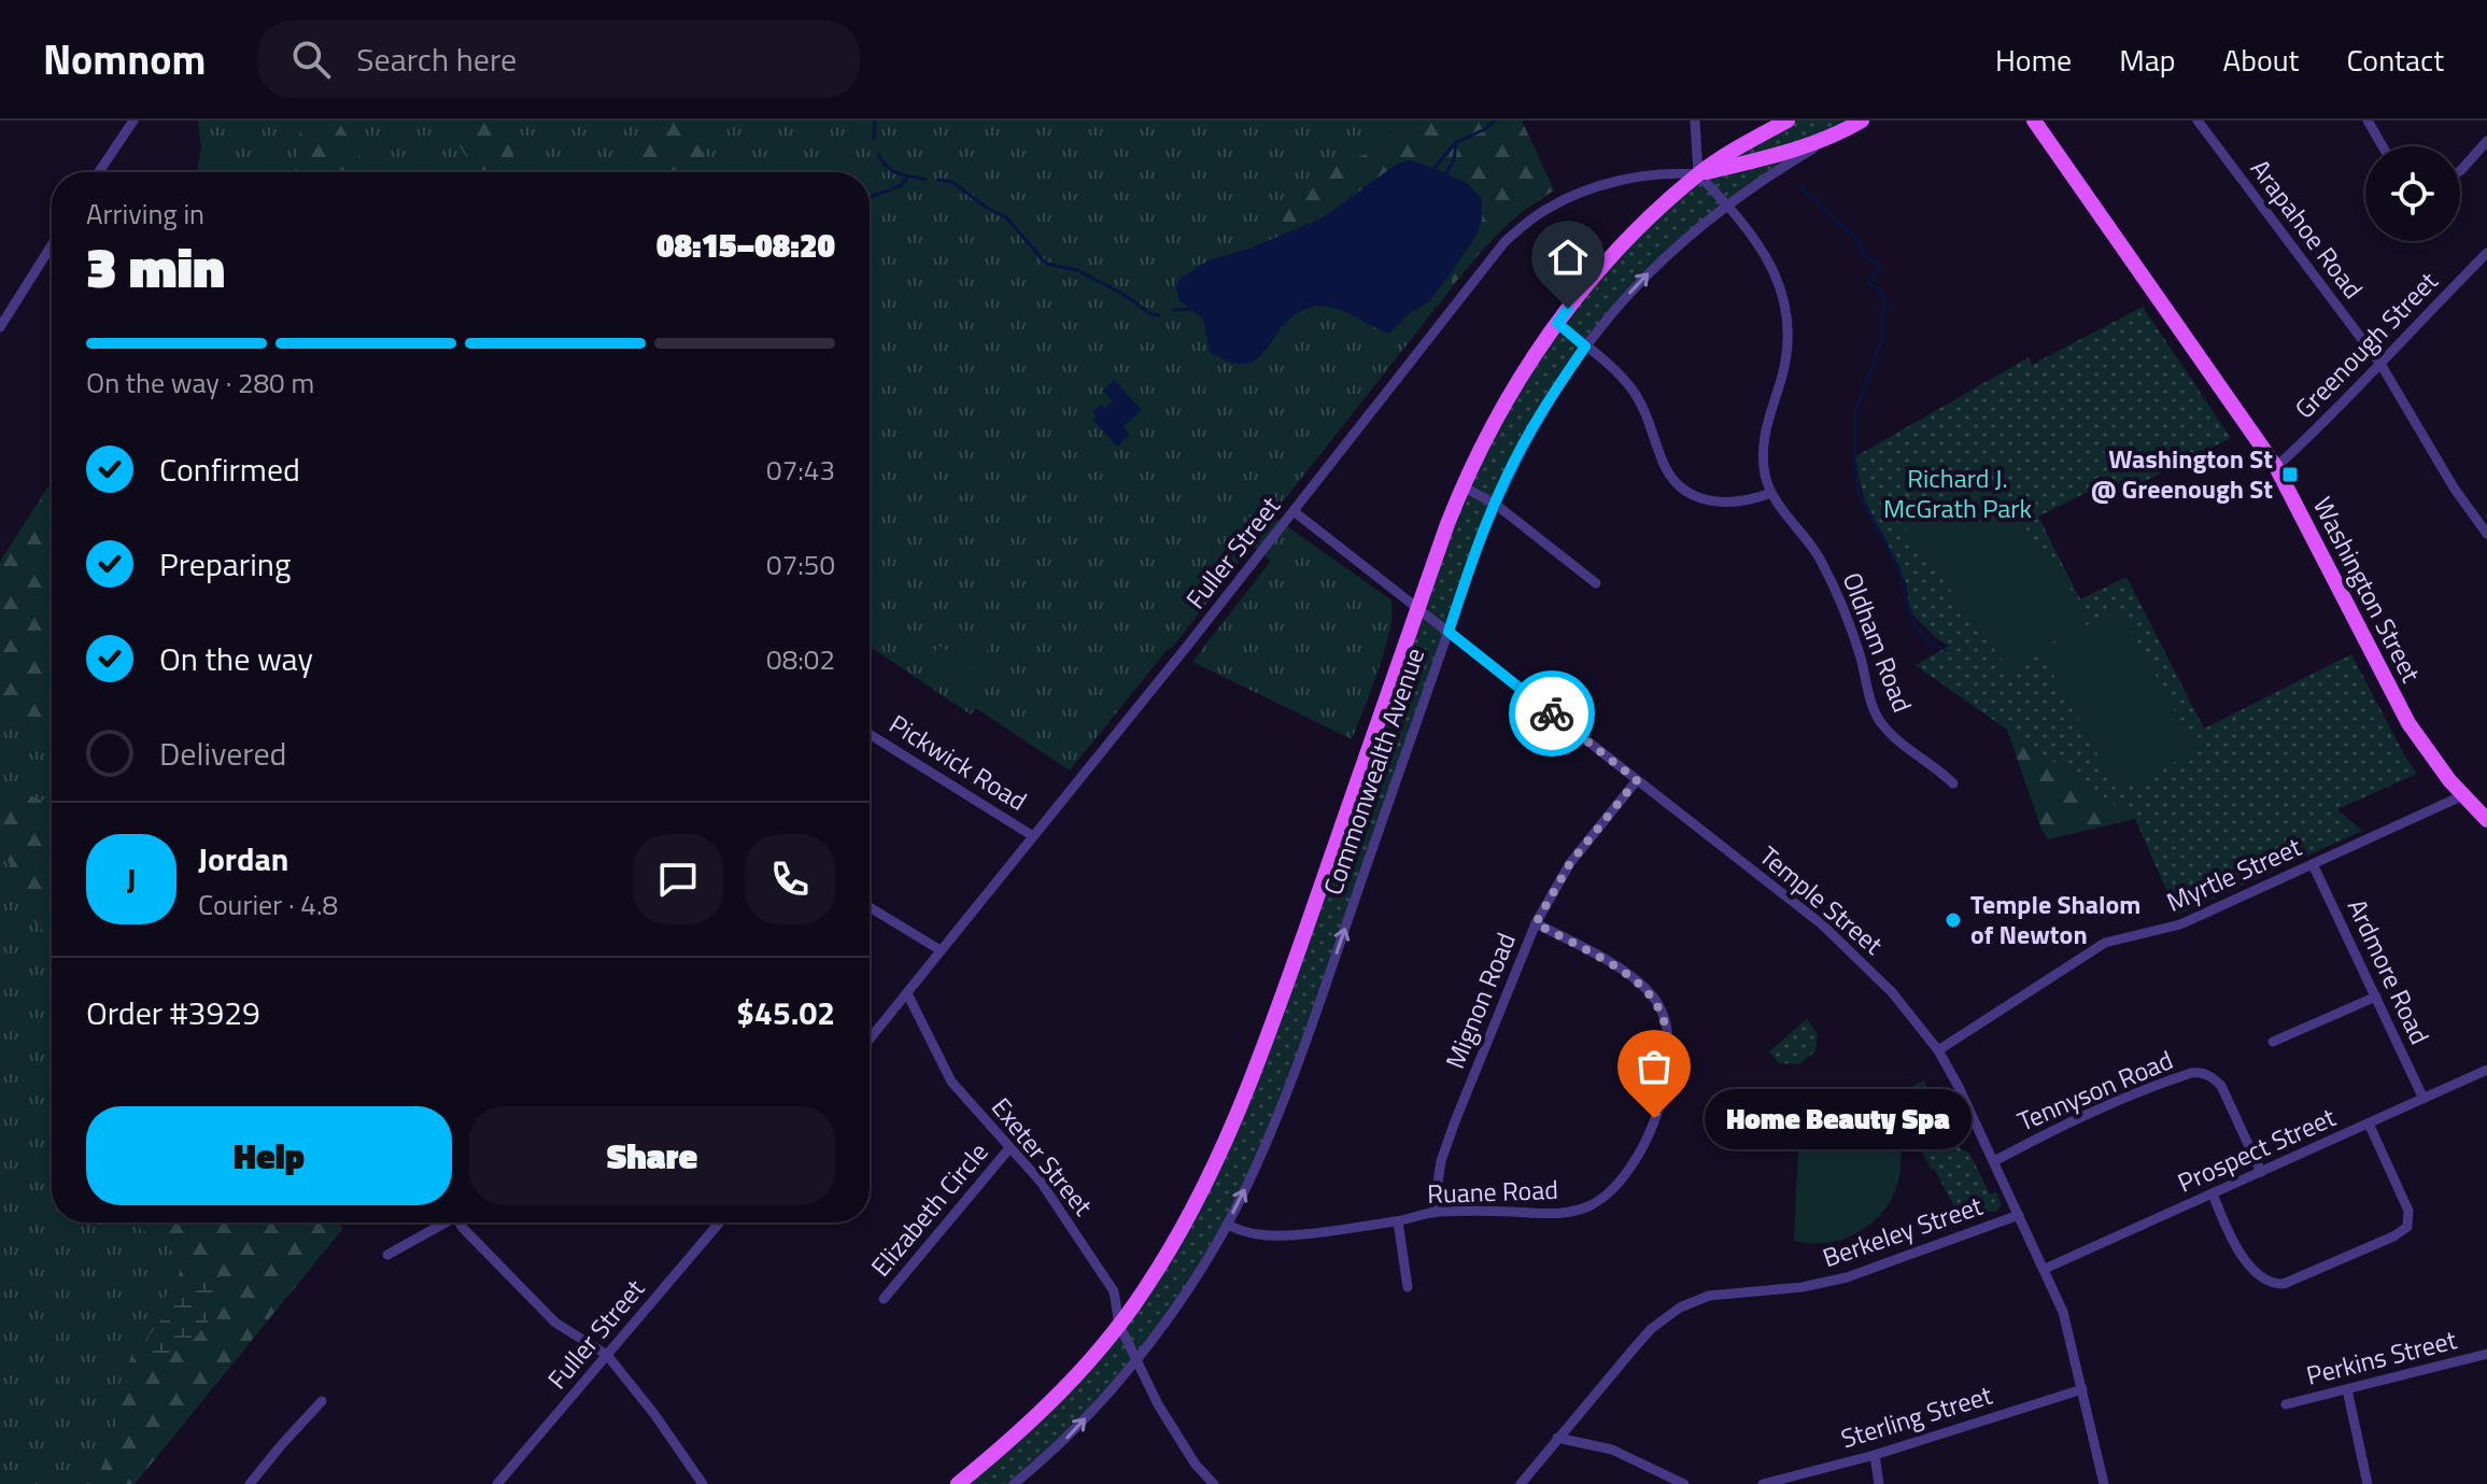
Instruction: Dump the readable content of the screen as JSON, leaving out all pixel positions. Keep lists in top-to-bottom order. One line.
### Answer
{"streets":{"main road":["Washington Street","Commonwealth Avenue"],"street":["Arapahoe Road","Greenough Street","Fuller Street","Oldham Road","Pickwick Road","Myrtle Street","Temple Street","Ardmore Road","Mignon Road","Tennyson Road","Prospect Street","Exeter Street","Ruane Road","Elizabeth Circle","Berkeley Street","Perkins Street","Sterling Street"]},"crossings":[["Arapahoe Road","Greenough Street"],["Greenough Street","Washington Street"],["Fuller Street","Oldham Road"],["Fuller Street","Pickwick Road"],["Fuller Street","Commonwealth Avenue"],["Fuller Street","Temple Street"],["Fuller Street","Exeter Street"],["Washington Street","Myrtle Street"],["Oldham Road","Commonwealth Avenue"],["Commonwealth Avenue","Temple Street"],["Commonwealth Avenue","Exeter Street"],["Commonwealth Avenue","Ruane Road"],["Myrtle Street","Temple Street"],["Myrtle Street","Ardmore Road"],["Temple Street","Mignon Road"],["Temple Street","Tennyson Road"],["Temple Street","Prospect Street"],["Temple Street","Berkeley Street"],["Temple Street","Sterling Street"],["Ardmore Road","Prospect Street"],["Mignon Road","Ruane Road"],["Tennyson Road","Prospect Street"],["Exeter Street","Elizabeth Circle"]],"parks":["Richard J. McGrath Park"],"places":{"transit":["Washington St @ Greenough St"],"other":["Temple Shalom of Newton","Home Beauty Spa"]},"page":{"header":"Nomnom","search":"Search here","nav":["Home","Map","About","Contact"],"heading":["3 min","Arriving in","08:15–08:20"],"panel":["Jordan","Courier · 4.8","Order #3929","$45.02"],"bar":"On the way · 280 m","list":[["Confirmed","07:43"],["Preparing","07:50"],["On the way","08:02"],"Delivered"],"round":"J","bubble":"Home Beauty Spa","buttons":["Help","Share"]}}
